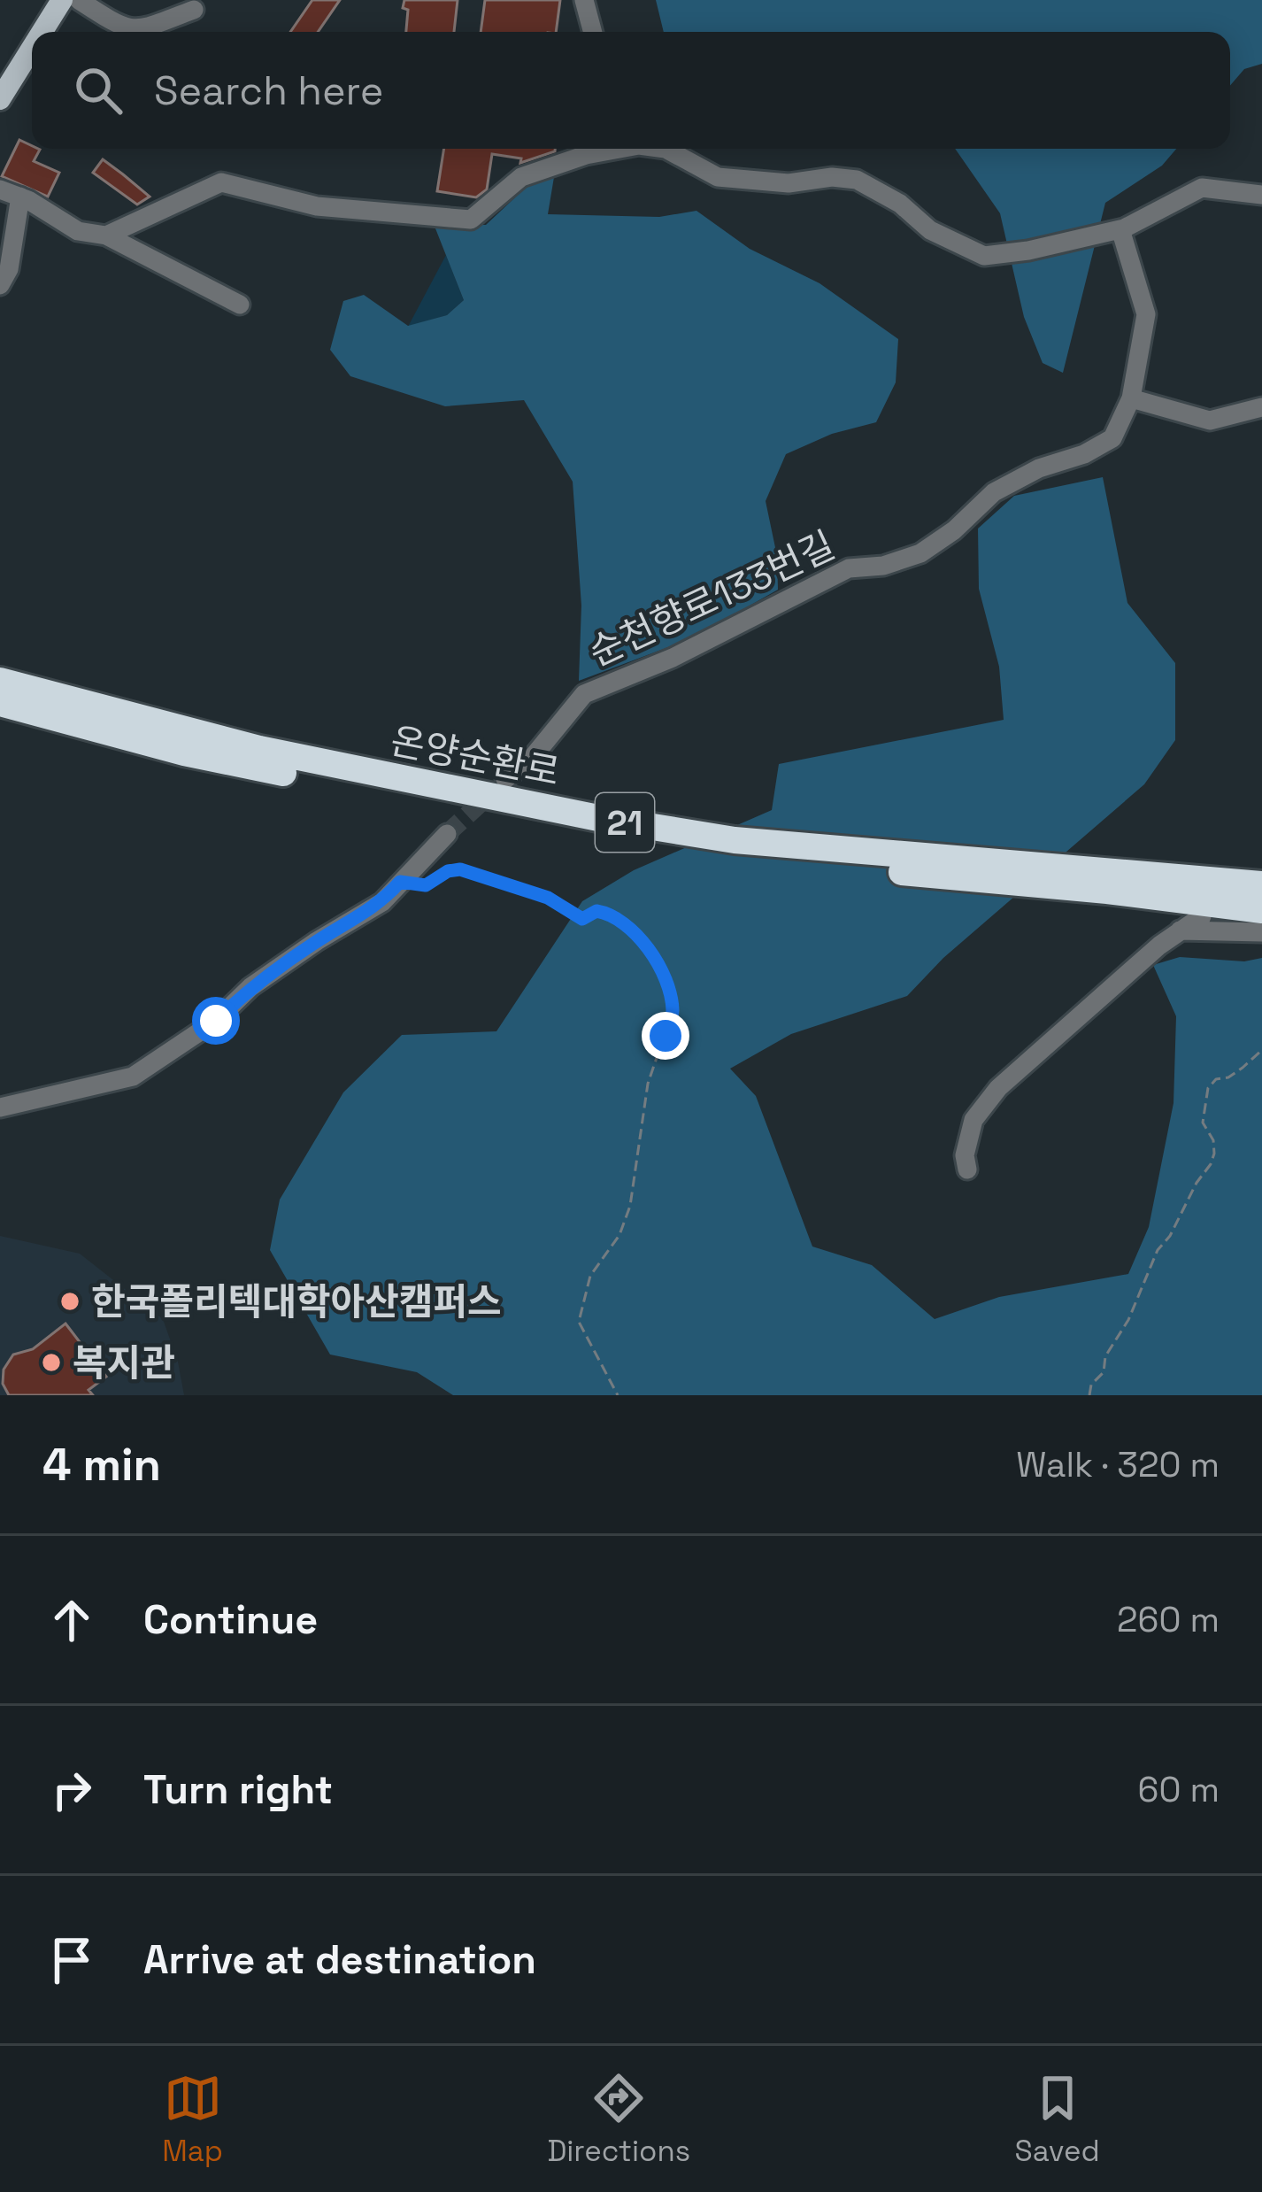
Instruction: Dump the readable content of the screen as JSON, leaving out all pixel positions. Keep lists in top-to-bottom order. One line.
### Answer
{"streets":{"highway":["온양순환로","21"],"street":["순천향로133번길"]},"places":["한국폴리텍대학아산캠퍼스","복지관"],"page":{"search":"Search here","heading":["4 min","Walk · 320 m"],"list":[["Continue","260 m"],["Turn right","60 m"],"Arrive at destination"],"nav":["Map","Directions","Saved"]}}
